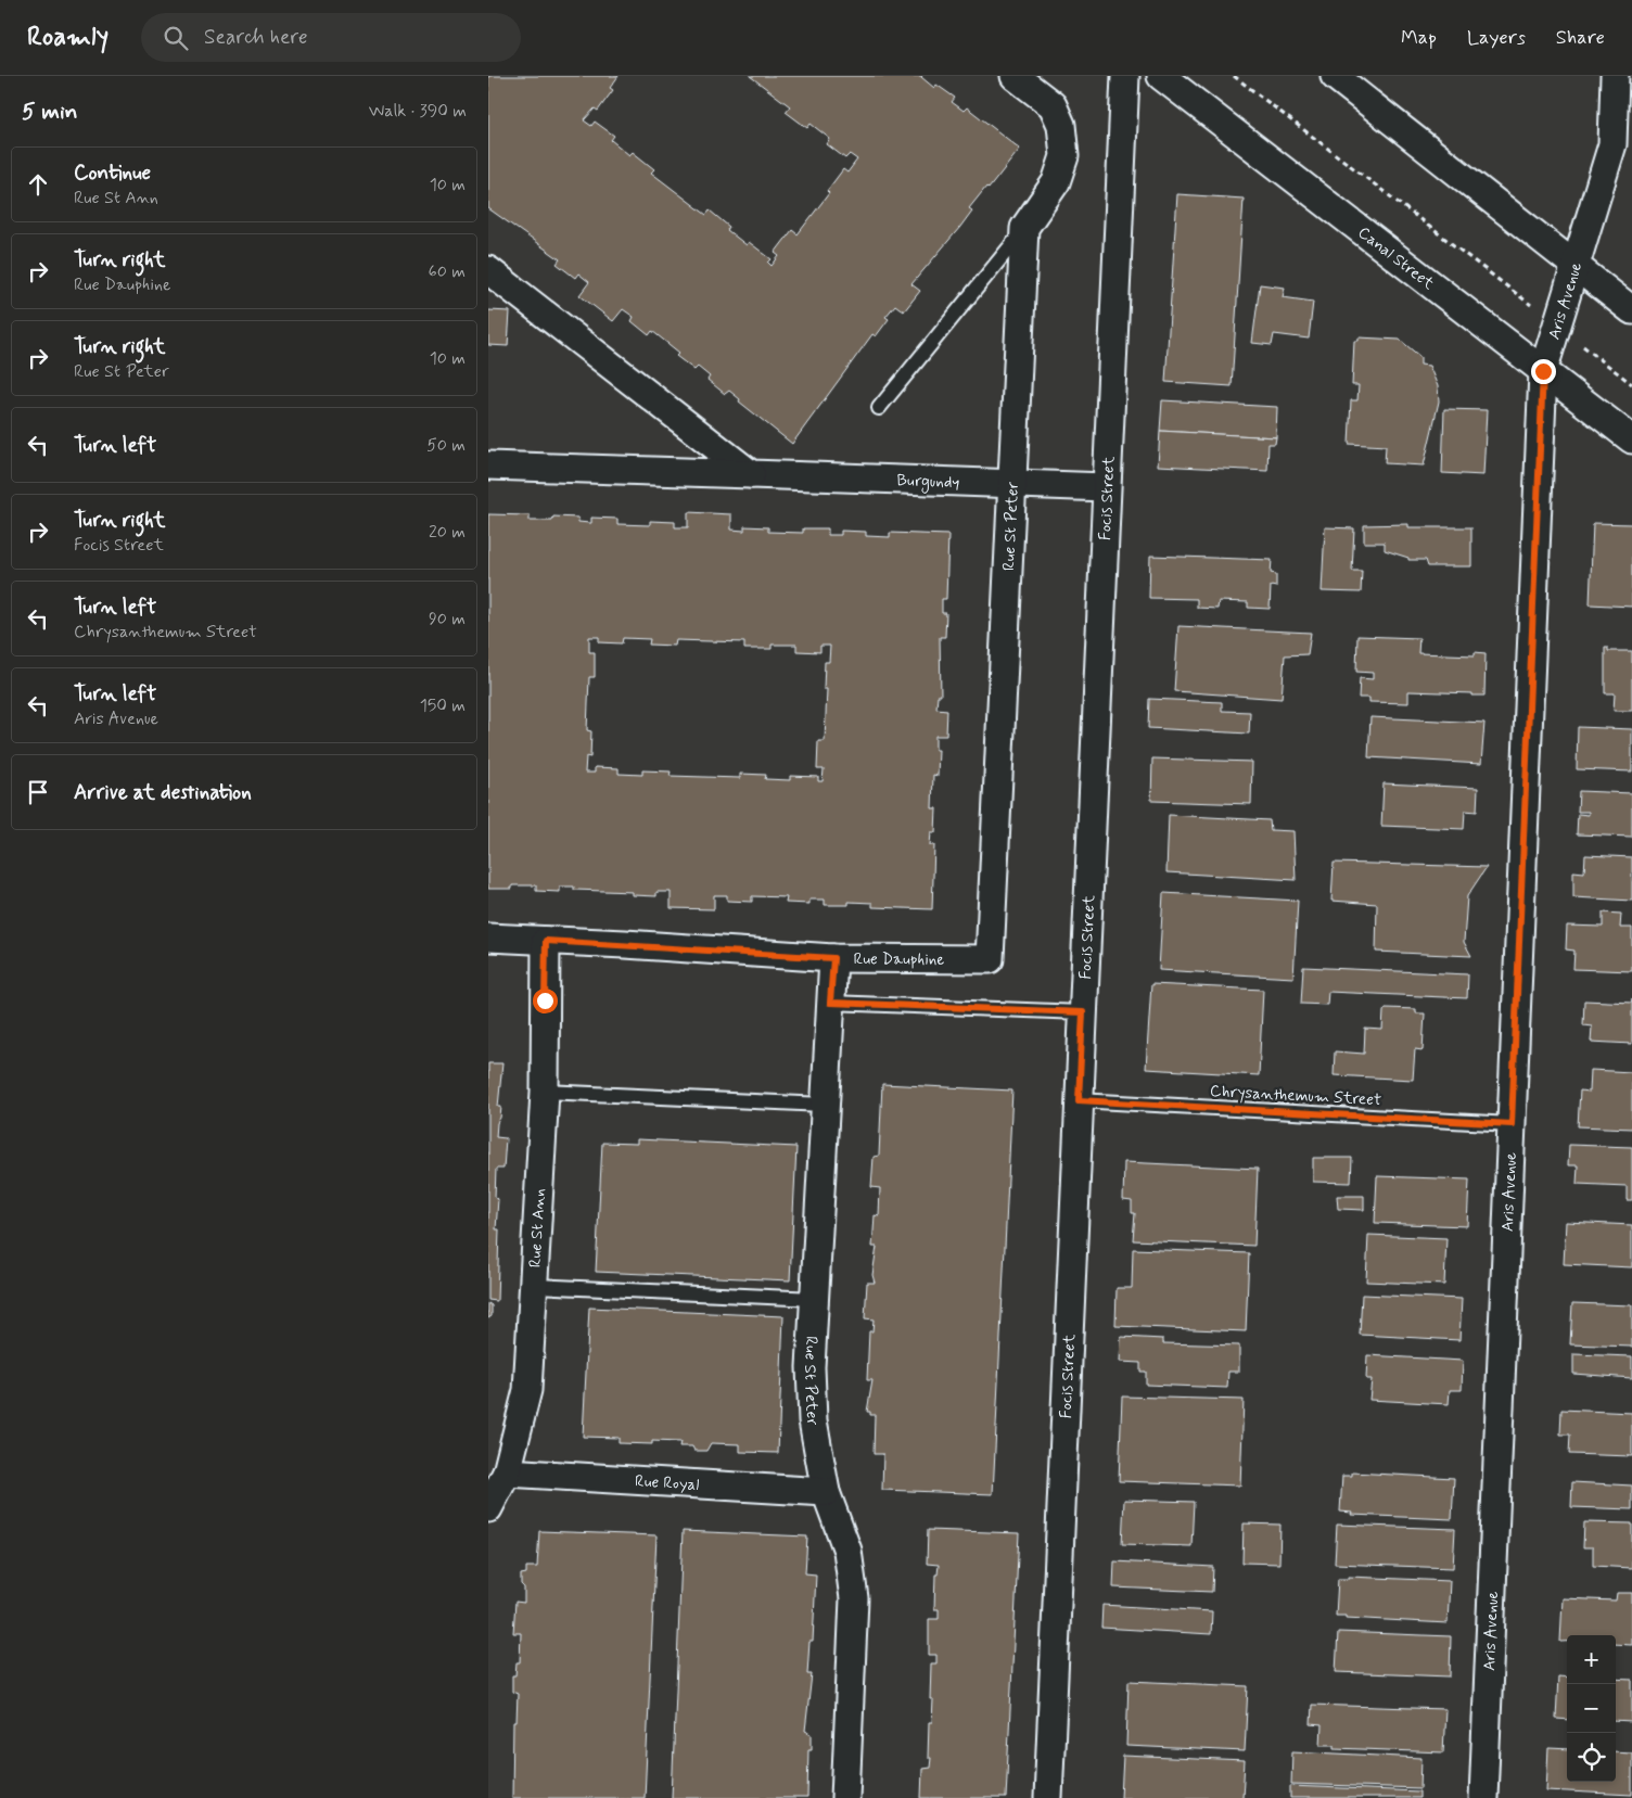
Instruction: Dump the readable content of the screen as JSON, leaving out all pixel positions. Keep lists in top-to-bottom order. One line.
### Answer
{"streets":{"street":["Canal Street","Aris Avenue","Burgundy","Focis Street","Rue St Peter","Rue Dauphine","Rue St Ann","Rue Royal"],"lane":["Chrysanthemum Street"]},"crossings":[["Canal Street","Aris Avenue"],["Aris Avenue","Chrysanthemum Street"],["Burgundy","Focis Street"],["Burgundy","Rue St Peter"],["Focis Street","Chrysanthemum Street"],["Rue St Peter","Rue Dauphine"],["Rue St Peter","Rue Royal"],["Rue Dauphine","Rue St Ann"],["Rue St Ann","Rue Royal"]],"page":{"header":"Roamly","search":"Search here","nav":["Map","Layers","Share"],"heading":["5 min","Walk · 390 m"],"list":[["Continue","Rue St Ann","10 m"],["Turn right","Rue Dauphine","60 m"],["Turn right","Rue St Peter","10 m"],["Turn left","50 m"],["Turn right","Focis Street","20 m"],["Turn left","Chrysanthemum Street","90 m"],["Turn left","Aris Avenue","150 m"],"Arrive at destination"],"map_buttons":["+","−"]}}
